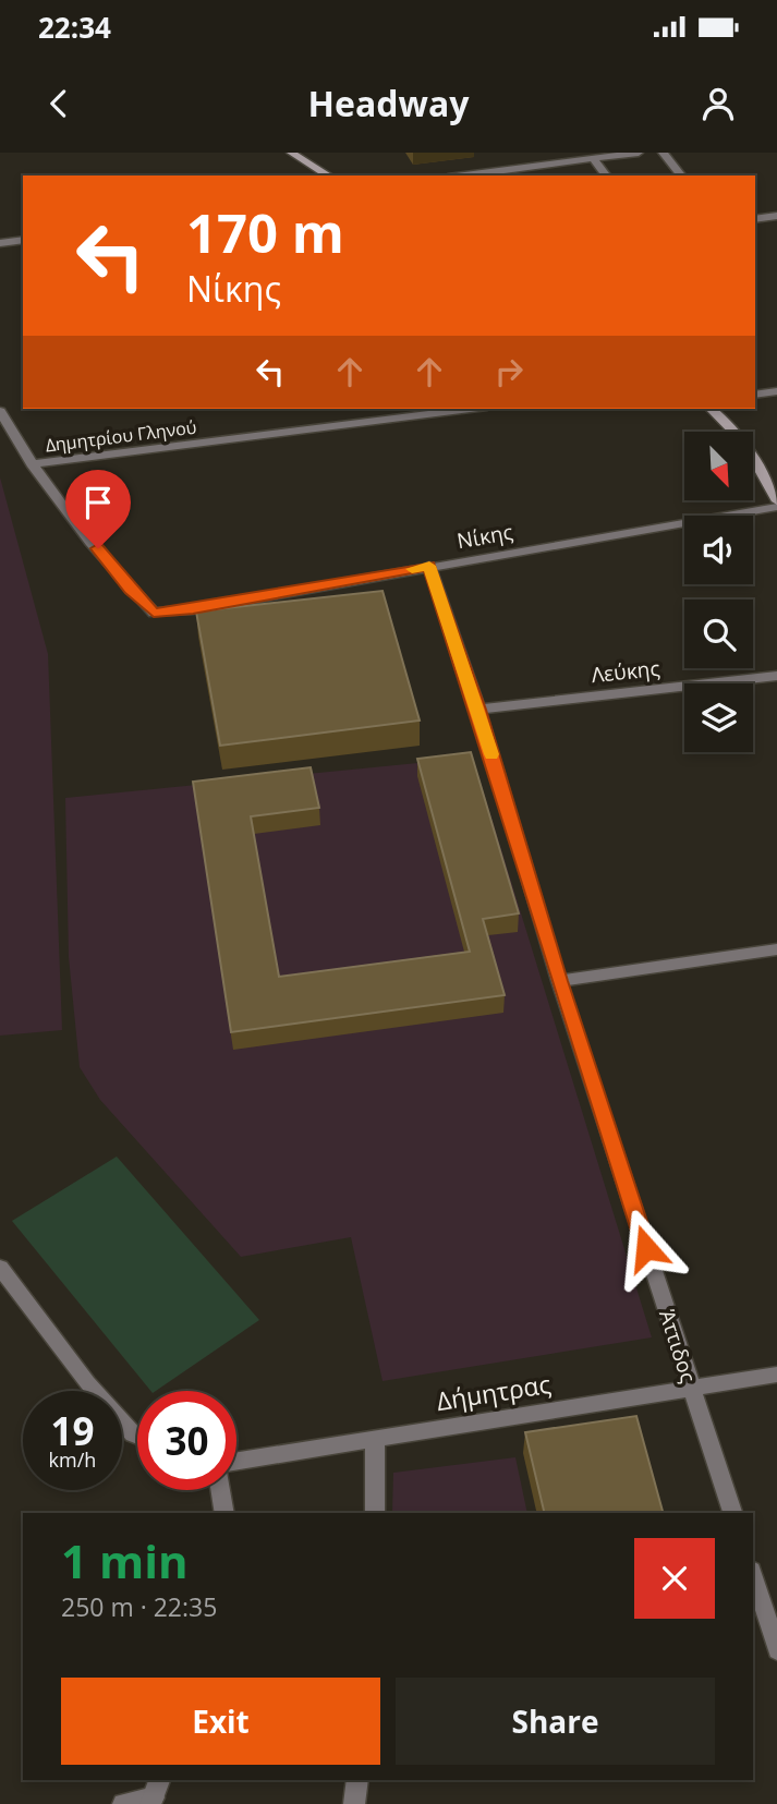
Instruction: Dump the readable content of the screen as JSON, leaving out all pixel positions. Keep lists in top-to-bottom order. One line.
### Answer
{"streets":{"street":["Δημητρίου Γληνού","Νίκης","Λεύκης","Άττιδος","Δήμητρας"]},"crossings":[["Δημητρίου Γληνού","Νίκης"],["Νίκης","Άττιδος"],["Λεύκης","Άττιδος"],["Άττιδος","Δήμητρας"]],"north":"bottom right","page":{"status":"22:34","header":"Headway","turn":["170 m","Νίκης"],"speed":"19 km/h","limit":"30","heading":["1 min","250 m · 22:35"],"buttons":["Exit","Share"]}}
